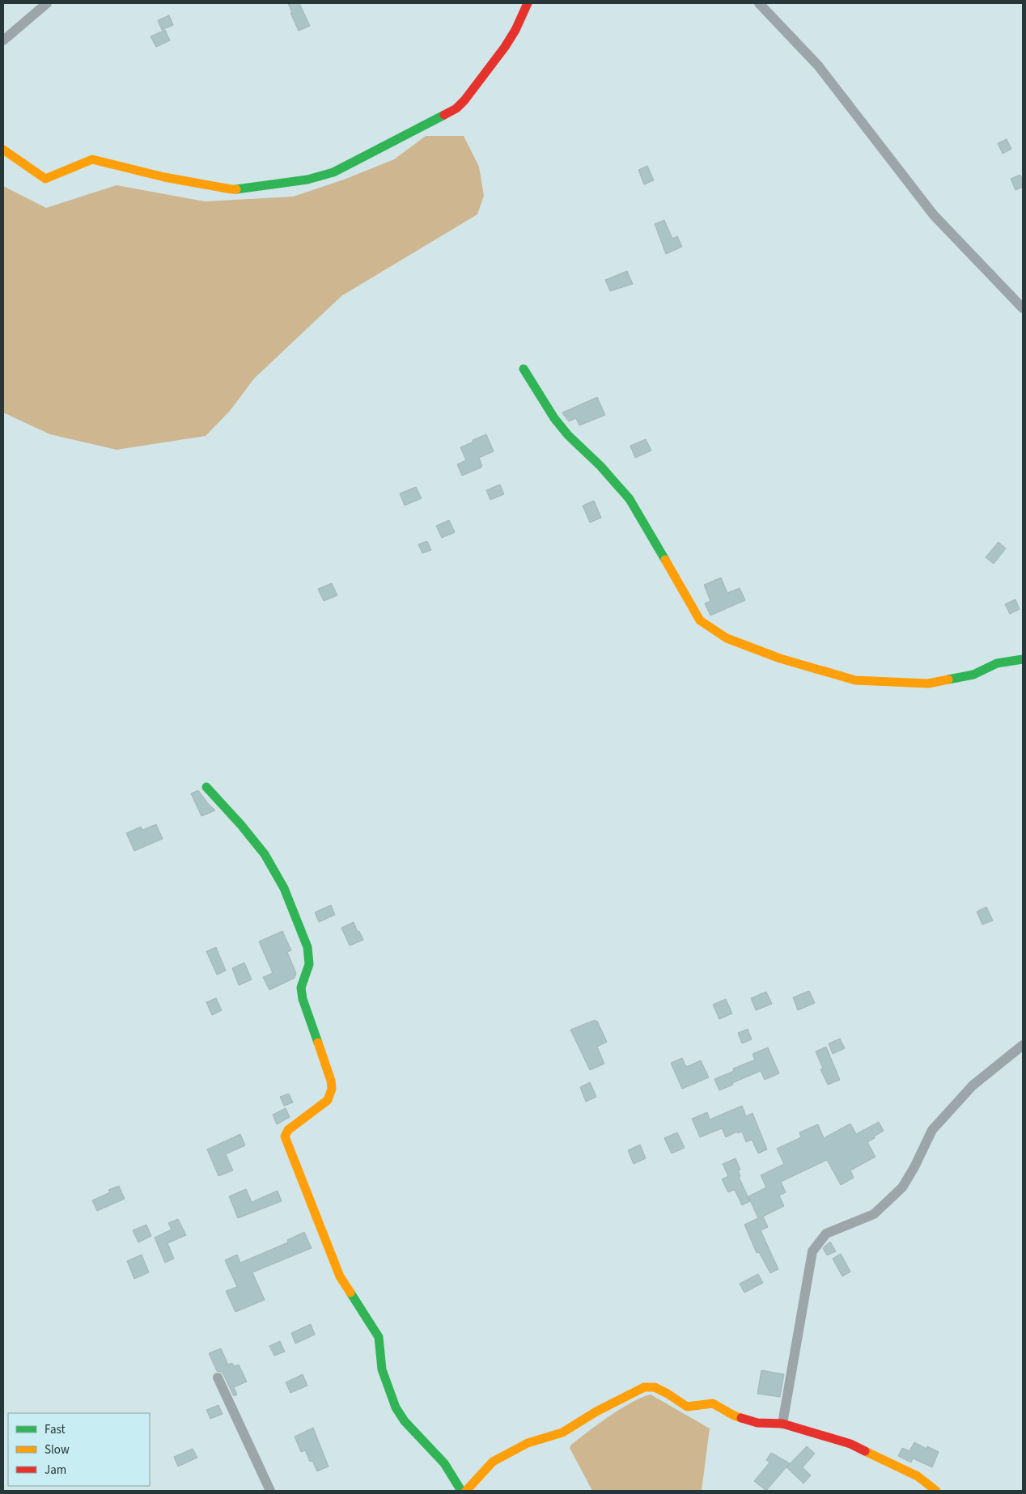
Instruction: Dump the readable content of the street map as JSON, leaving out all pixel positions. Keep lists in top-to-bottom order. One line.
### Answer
{"legend":["Fast","Slow","Jam"]}
